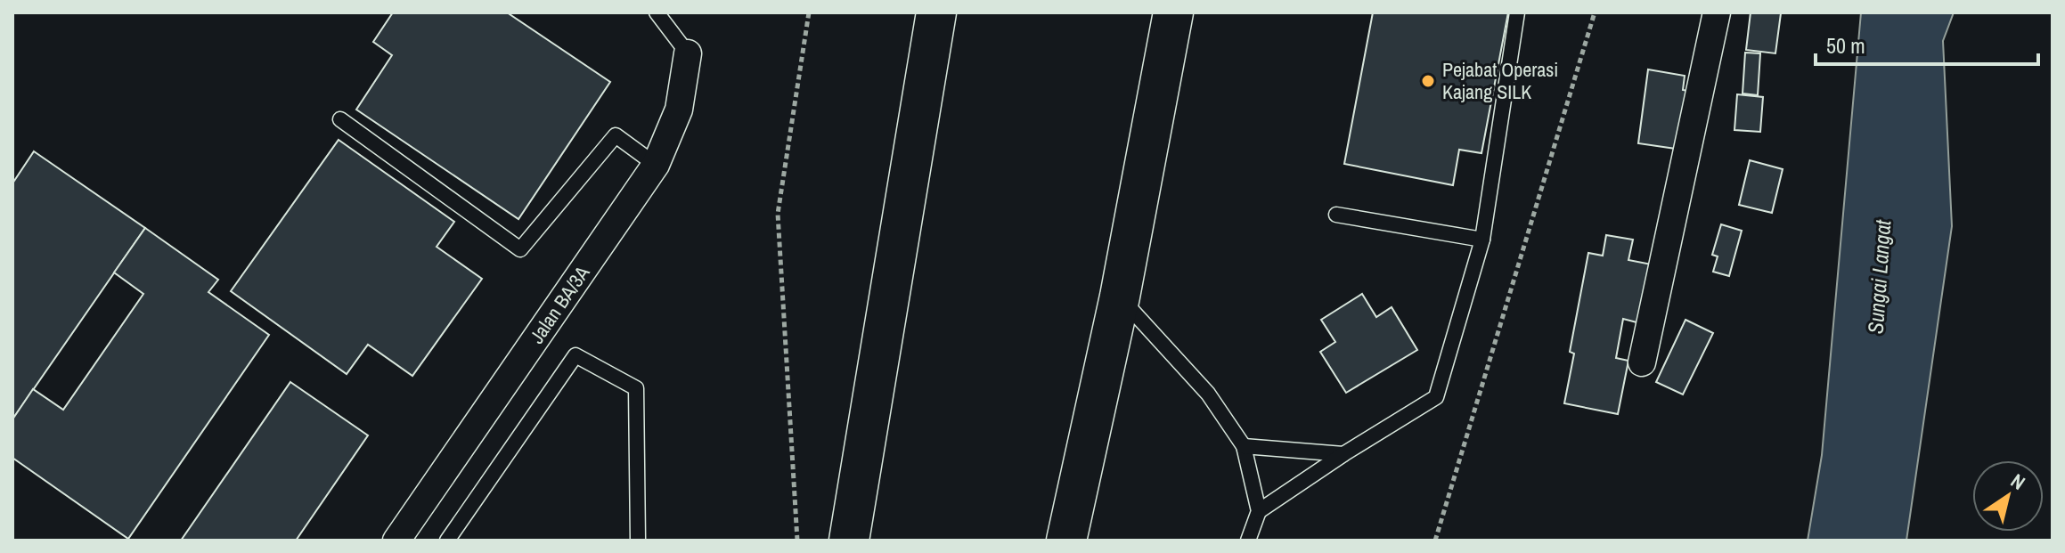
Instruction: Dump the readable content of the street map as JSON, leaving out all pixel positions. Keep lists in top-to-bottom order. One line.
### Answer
{"streets":{"street":["Jalan BA/3A"]},"water":["Sungai Langat"],"places":["Pejabat Operasi Kajang SILK"],"scale_bar":"50 m","north":"top right"}
